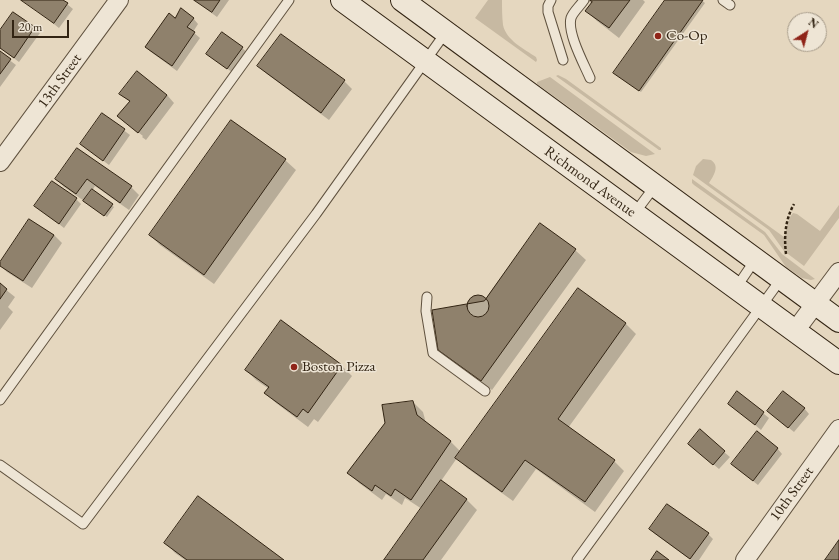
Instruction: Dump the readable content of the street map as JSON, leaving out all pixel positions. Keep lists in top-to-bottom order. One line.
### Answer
{"streets":{"main road":["Richmond Avenue"],"street":["13th Street","10th Street"]},"places":["Co-Op","Boston Pizza"],"scale_bar":"20 m","north":"top right"}
